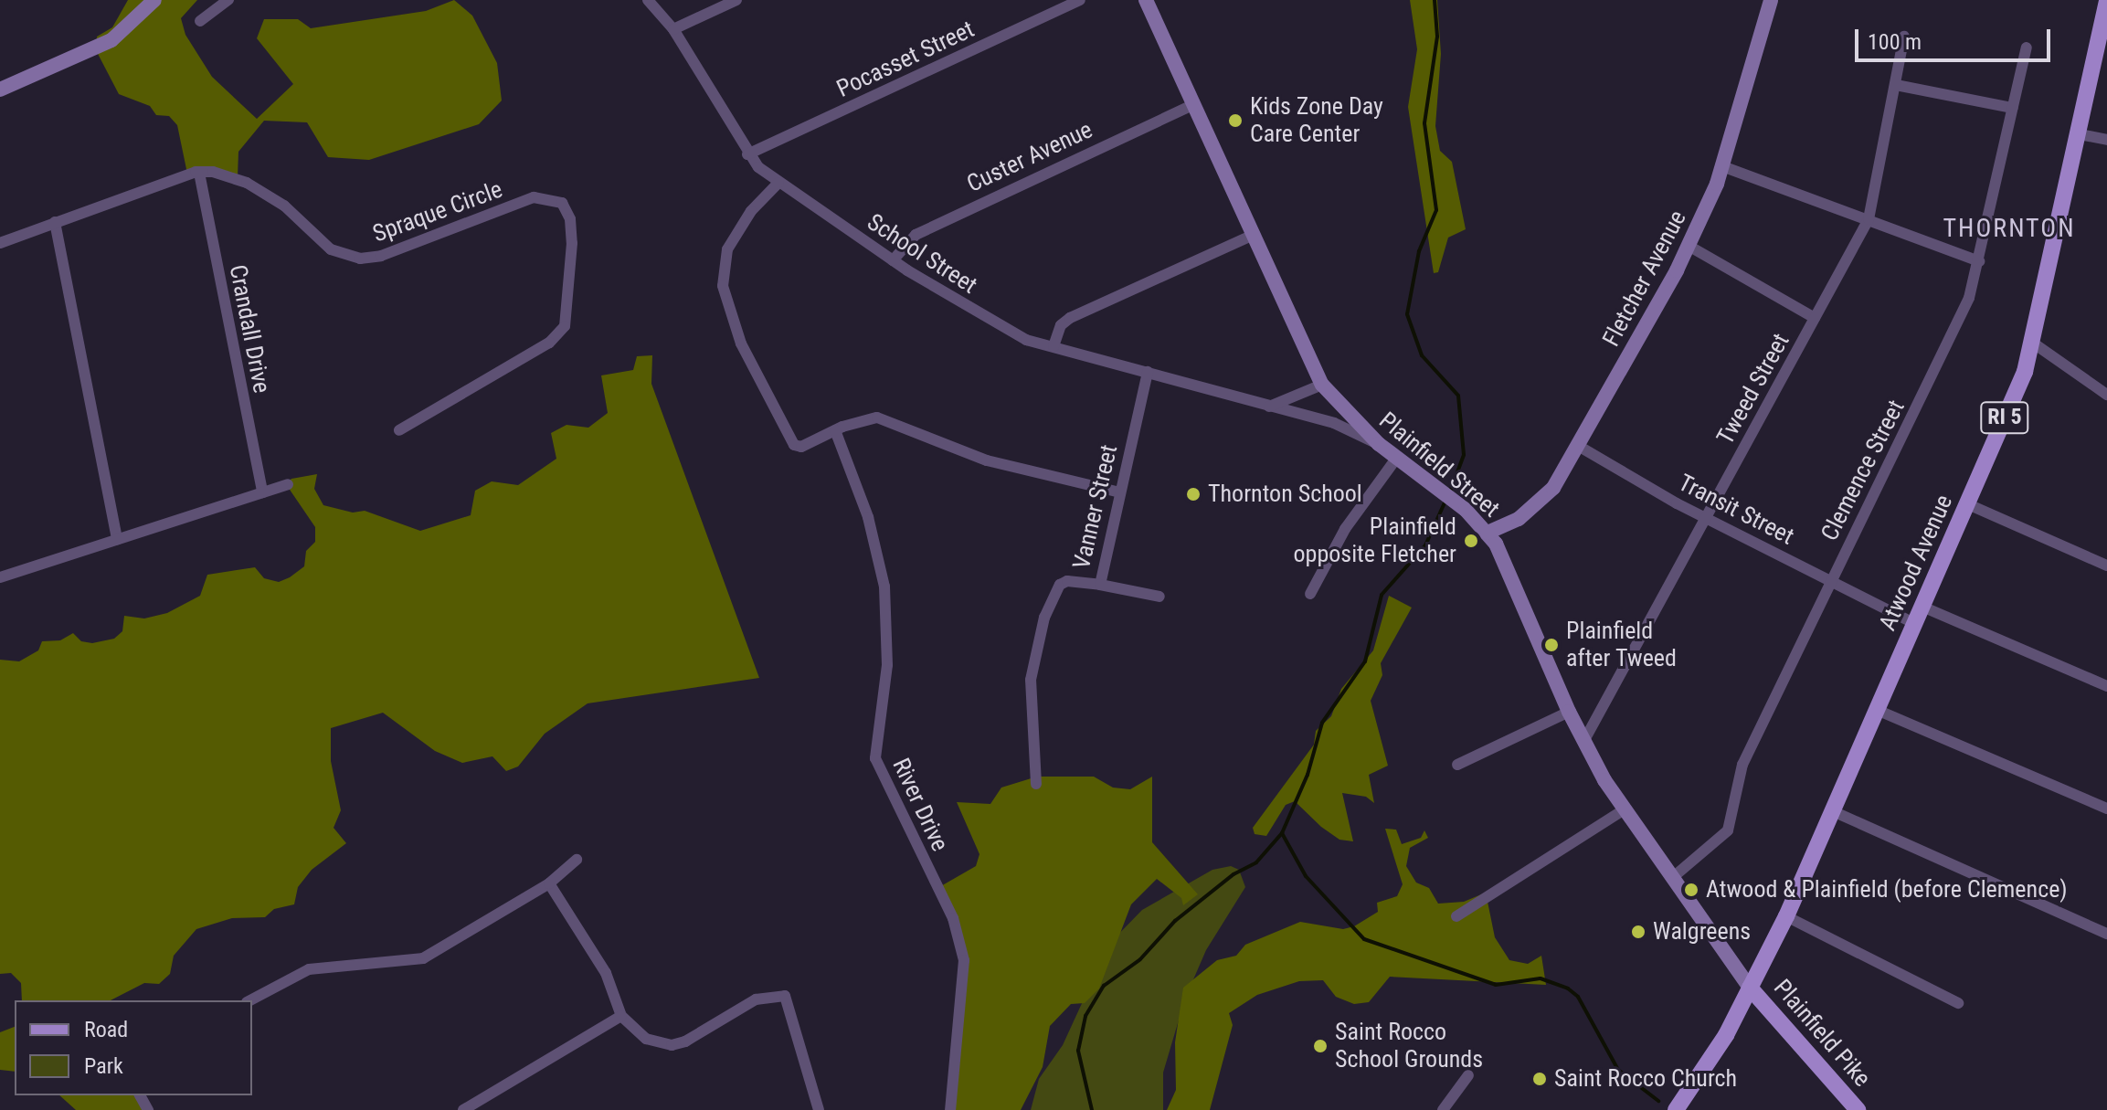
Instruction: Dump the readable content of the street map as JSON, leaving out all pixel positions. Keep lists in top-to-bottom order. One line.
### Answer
{"streets":{"main road":["Fletcher Avenue","RI 5","Plainfield Street","Atwood Avenue","Plainfield Pike"],"street":["Pocasset Street","Custer Avenue","Spraque Circle","School Street","Crandall Drive","Tweed Street","Clemence Street","Vanner Street","Transit Street","River Drive"]},"crossings":[["Pocasset Street","School Street"],["Custer Avenue","School Street"],["Custer Avenue","Plainfield Street"],["Spraque Circle","Crandall Drive"],["School Street","Plainfield Street"],["School Street","Vanner Street"],["Fletcher Avenue","Plainfield Street"],["Fletcher Avenue","Transit Street"],["Tweed Street","Plainfield Street"],["Tweed Street","Transit Street"],["Plainfield Street","Clemence Street"],["Plainfield Street","Atwood Avenue"],["Plainfield Street","Plainfield Pike"],["Clemence Street","Transit Street"],["Transit Street","Atwood Avenue"],["Atwood Avenue","Plainfield Pike"]],"districts":["THORNTON"],"places":["Kids Zone Day Care Center","Thornton School","Plainfield opposite Fletcher","Plainfield after Tweed","Atwood & Plainfield (before Clemence)","Walgreens","Saint Rocco School Grounds","Saint Rocco Church"],"legend":["Road","Park"],"scale_bar":"100 m"}
